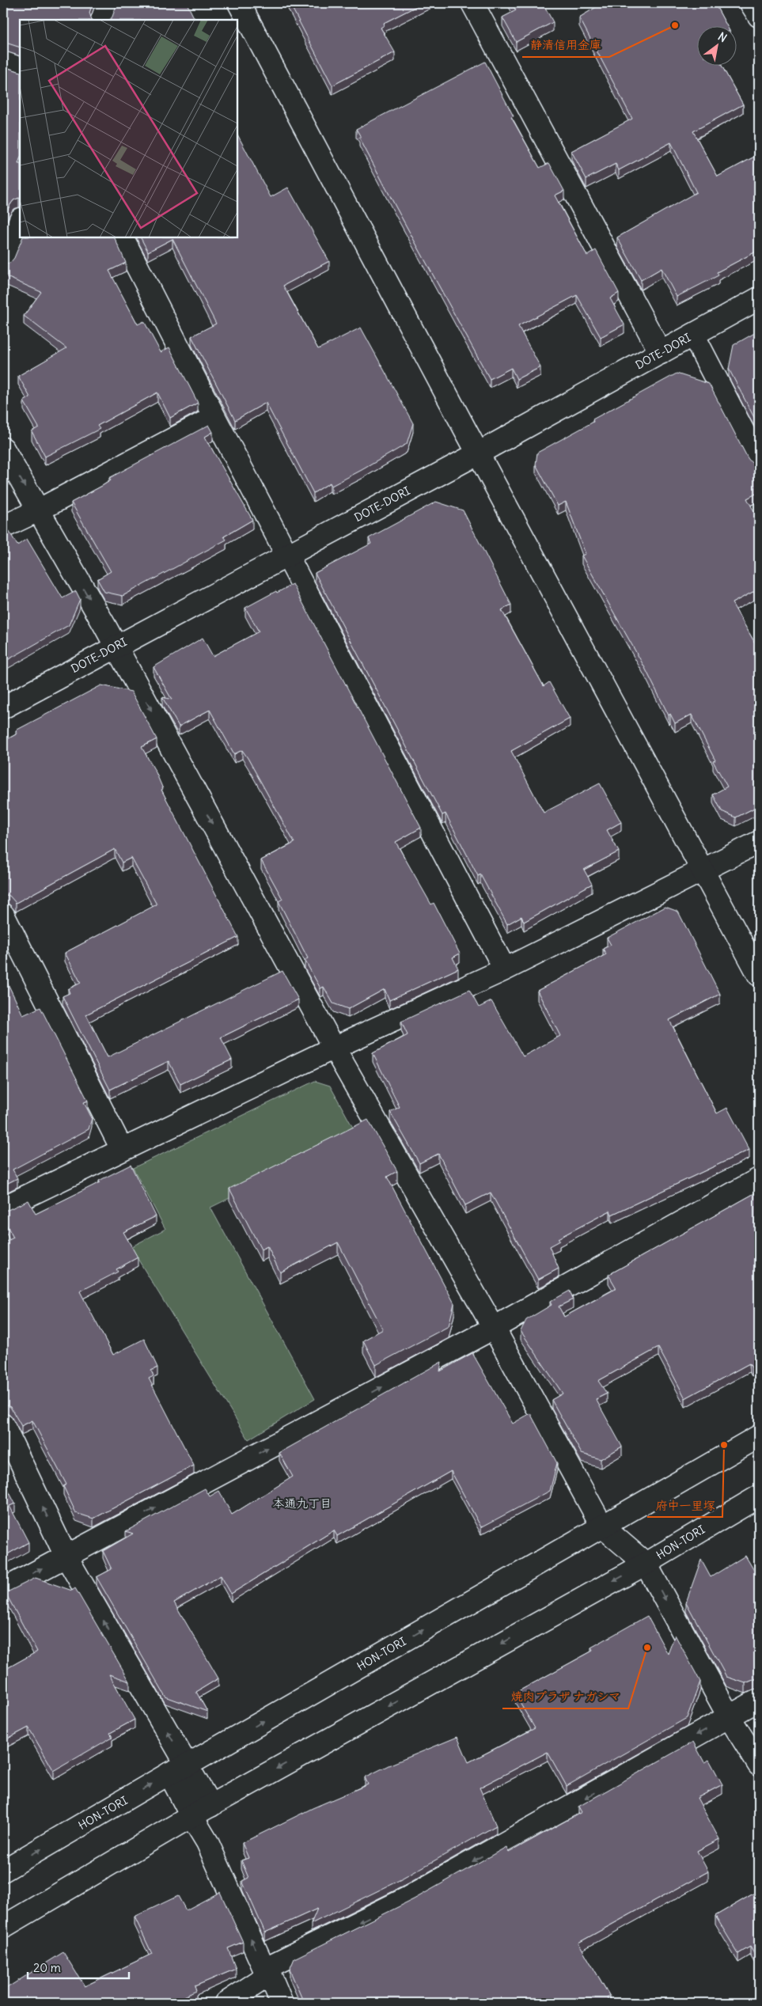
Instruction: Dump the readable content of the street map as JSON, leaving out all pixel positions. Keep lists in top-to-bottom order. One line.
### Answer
{"streets":{"street":["DOTE-DORI","HON-TORI"]},"districts":["本通九丁目"],"places":["静清信用金庫","府中一里塚","焼肉プラザ ナガシマ"],"scale_bar":"20 m","north":"top right"}
